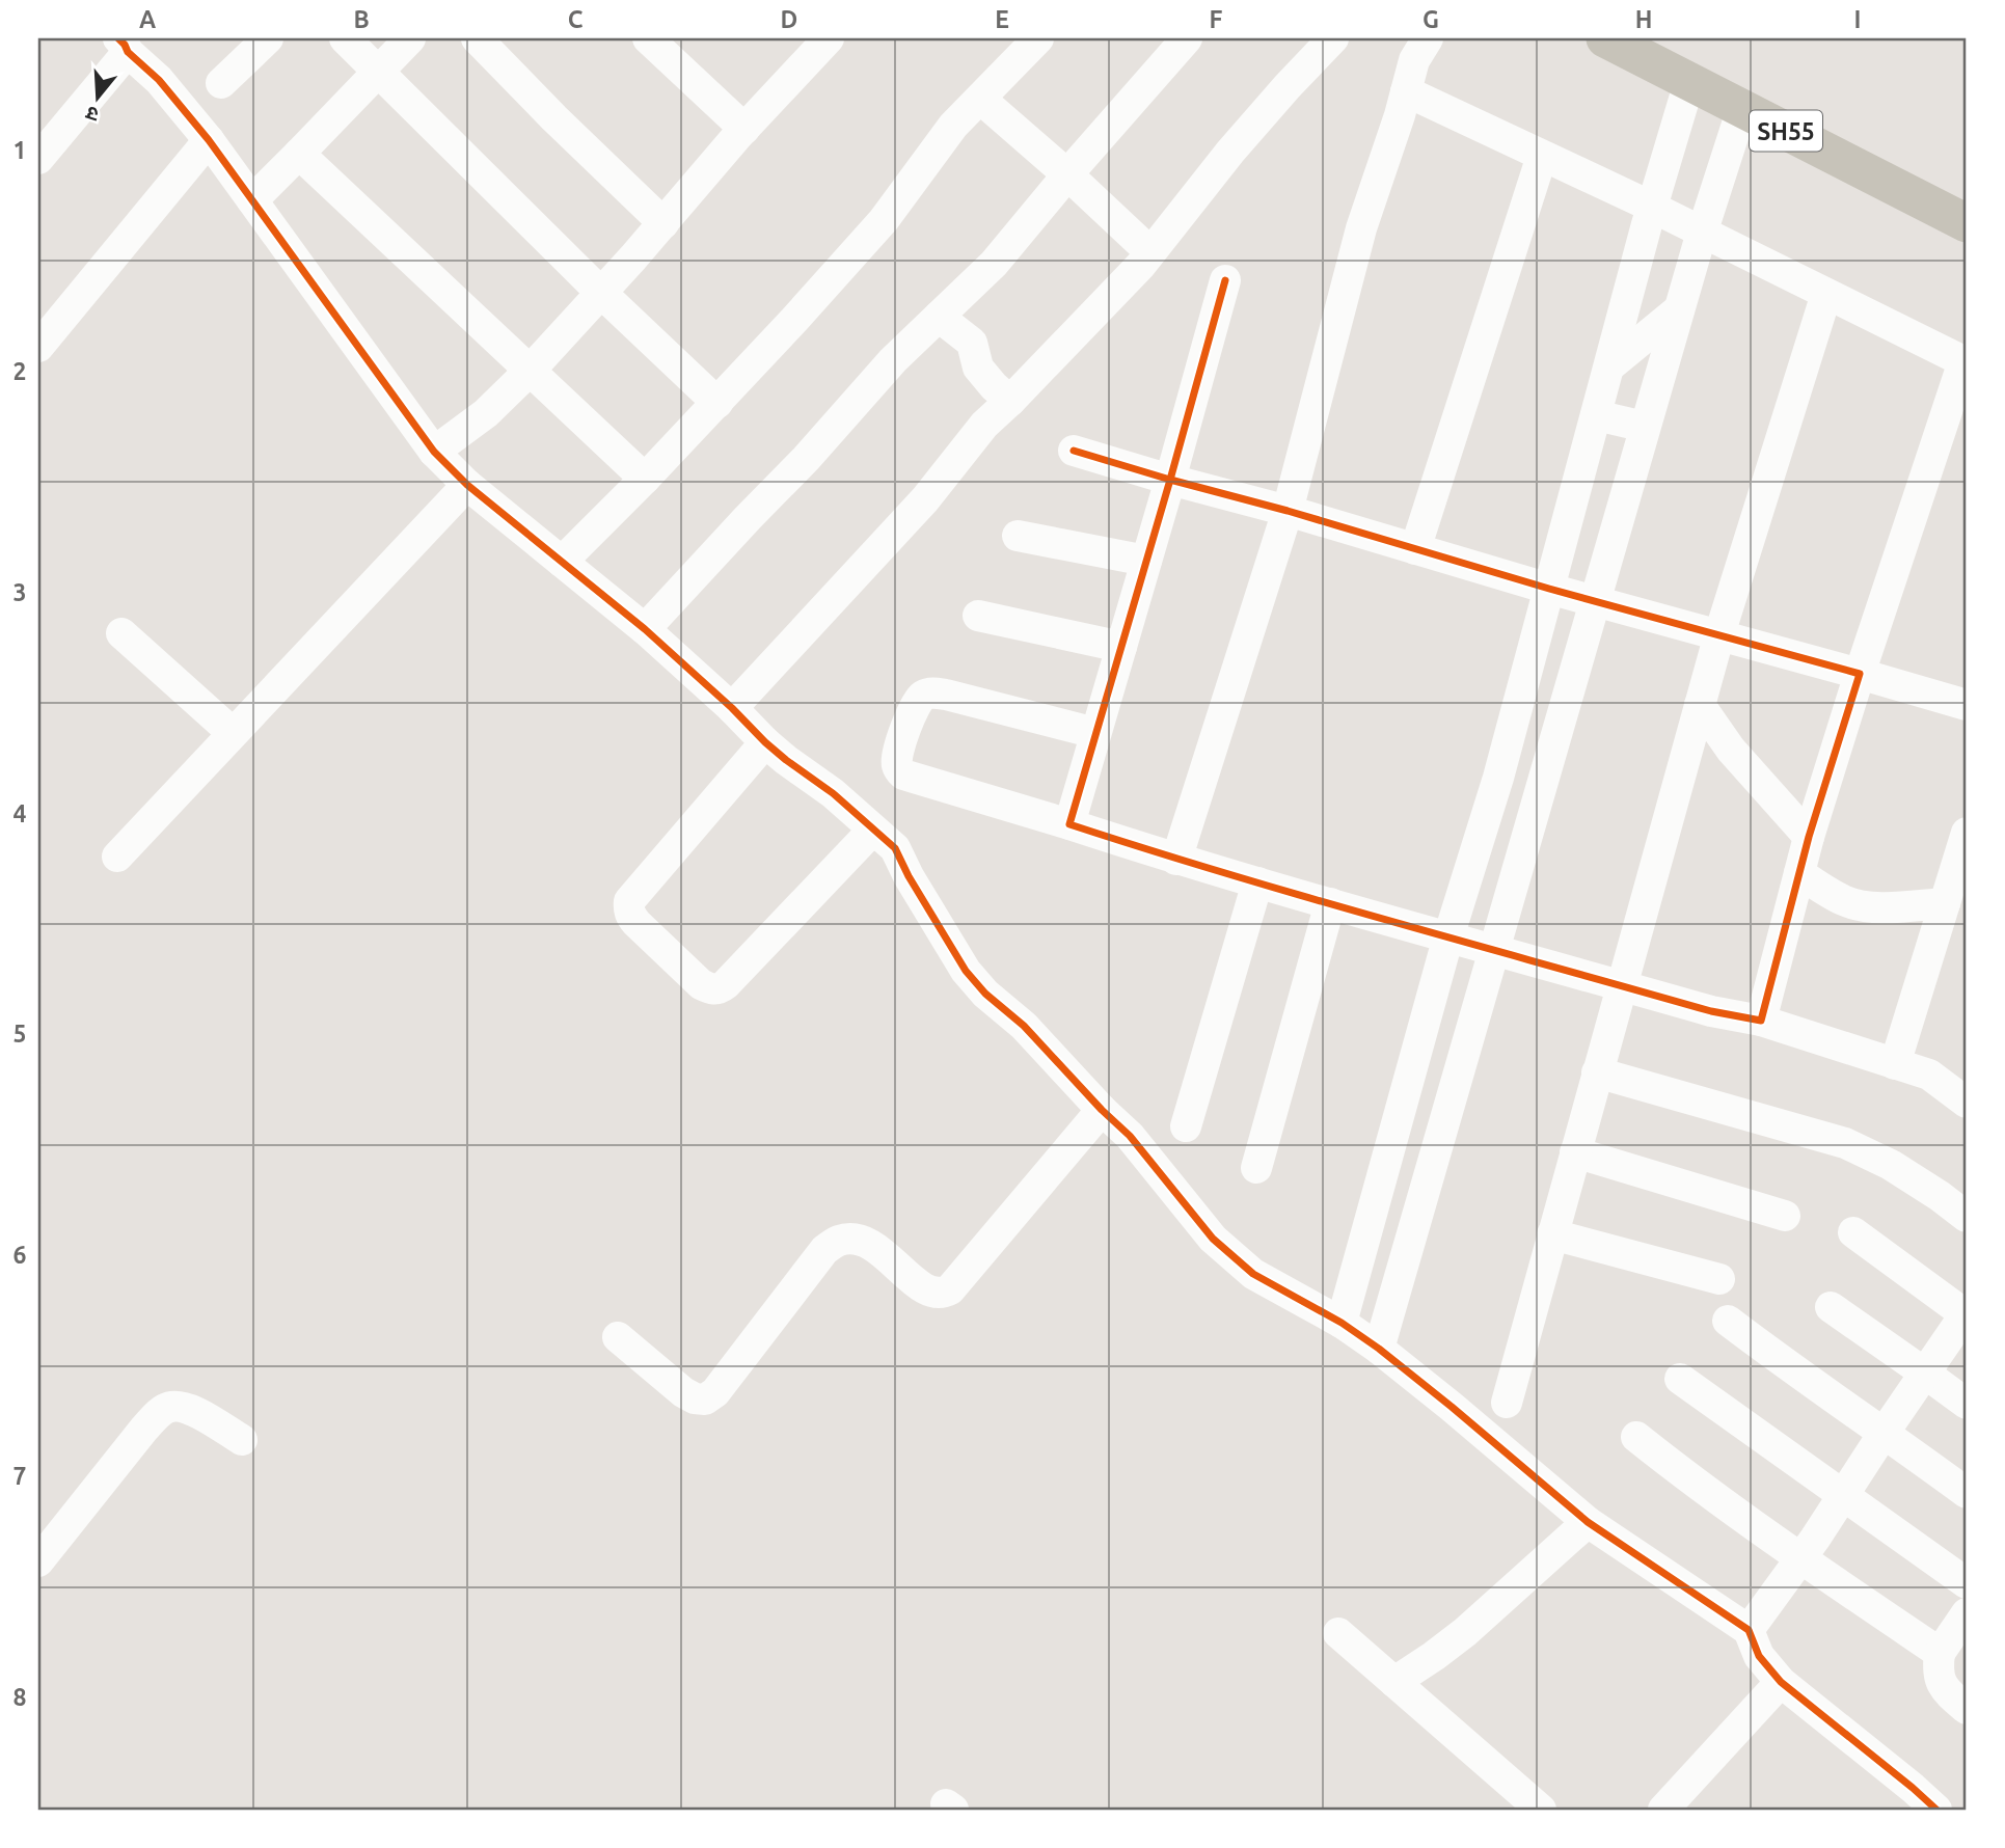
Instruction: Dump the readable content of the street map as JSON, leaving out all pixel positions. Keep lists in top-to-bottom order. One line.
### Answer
{"streets":{"main road":["SH55"]},"north":"bottom","grid":{"columns":["A","B","C","D","E","F","G","H","I"],"rows":["1","2","3","4","5","6","7","8"]}}
